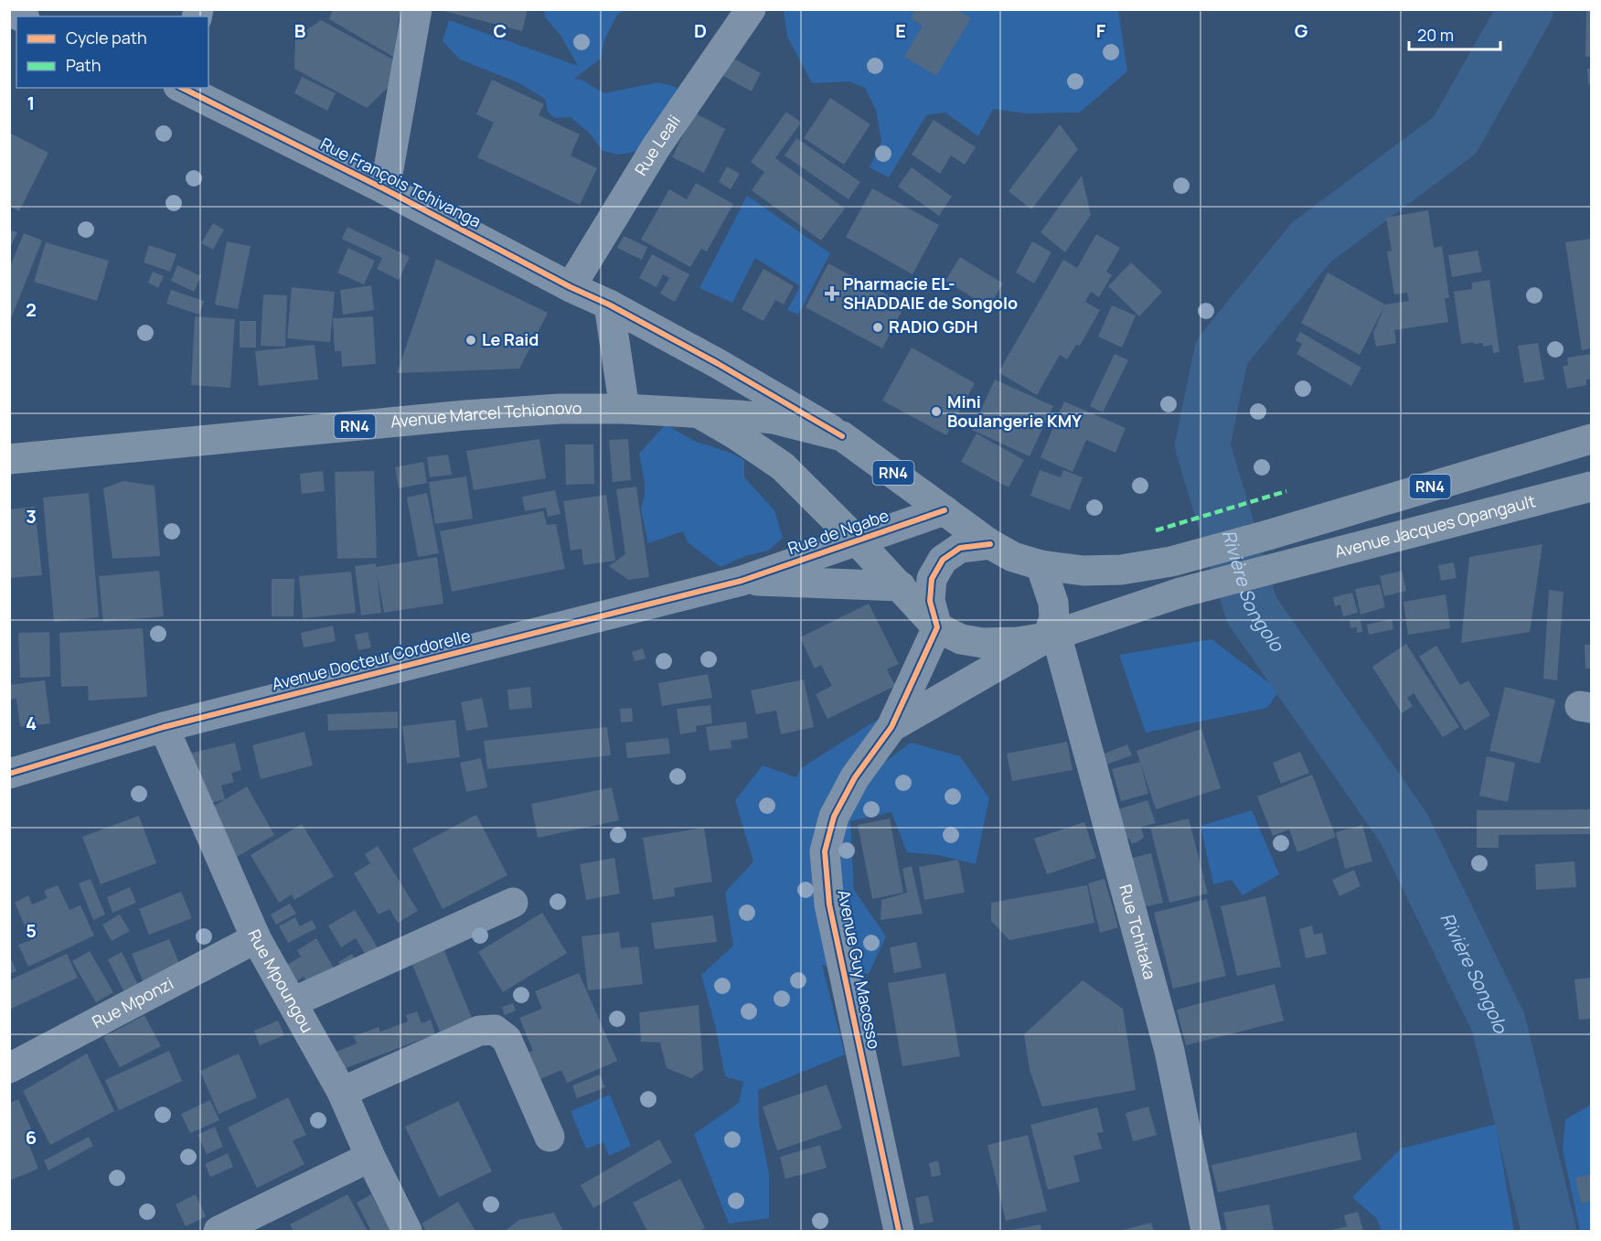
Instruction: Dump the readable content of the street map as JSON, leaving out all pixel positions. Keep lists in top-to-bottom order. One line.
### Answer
{"streets":{"highway":["Avenue Marcel Tchionovo","RN4","Avenue Jacques Opangault"],"street":["Rue Leali","Rue François Tchivanga","Rue de Ngabe","Avenue Docteur Cordorelle","Rue Tchitaka","Avenue Guy Macosso","Rue Mpoungou","Rue Mponzi"]},"crossings":[["Rue Leali","Rue François Tchivanga"],["Rue François Tchivanga","RN4"],["Avenue Marcel Tchionovo","RN4"],["RN4","Avenue Jacques Opangault"],["RN4","Rue de Ngabe"],["RN4","Rue Tchitaka"],["Avenue Jacques Opangault","Rue Tchitaka"],["Rue de Ngabe","Avenue Docteur Cordorelle"],["Avenue Docteur Cordorelle","Rue Mpoungou"],["Rue Mpoungou","Rue Mponzi"]],"water":["Rivière Songolo"],"places":{"health":["Pharmacie EL- SHADDAIE de Songolo"],"other":["RADIO GDH","Le Raid","Mini Boulangerie KMY"]},"legend":["Cycle path","Path"],"scale_bar":"20 m","grid":{"columns":["B","C","D","E","F","G"],"rows":["1","2","3","4","5","6"]}}
